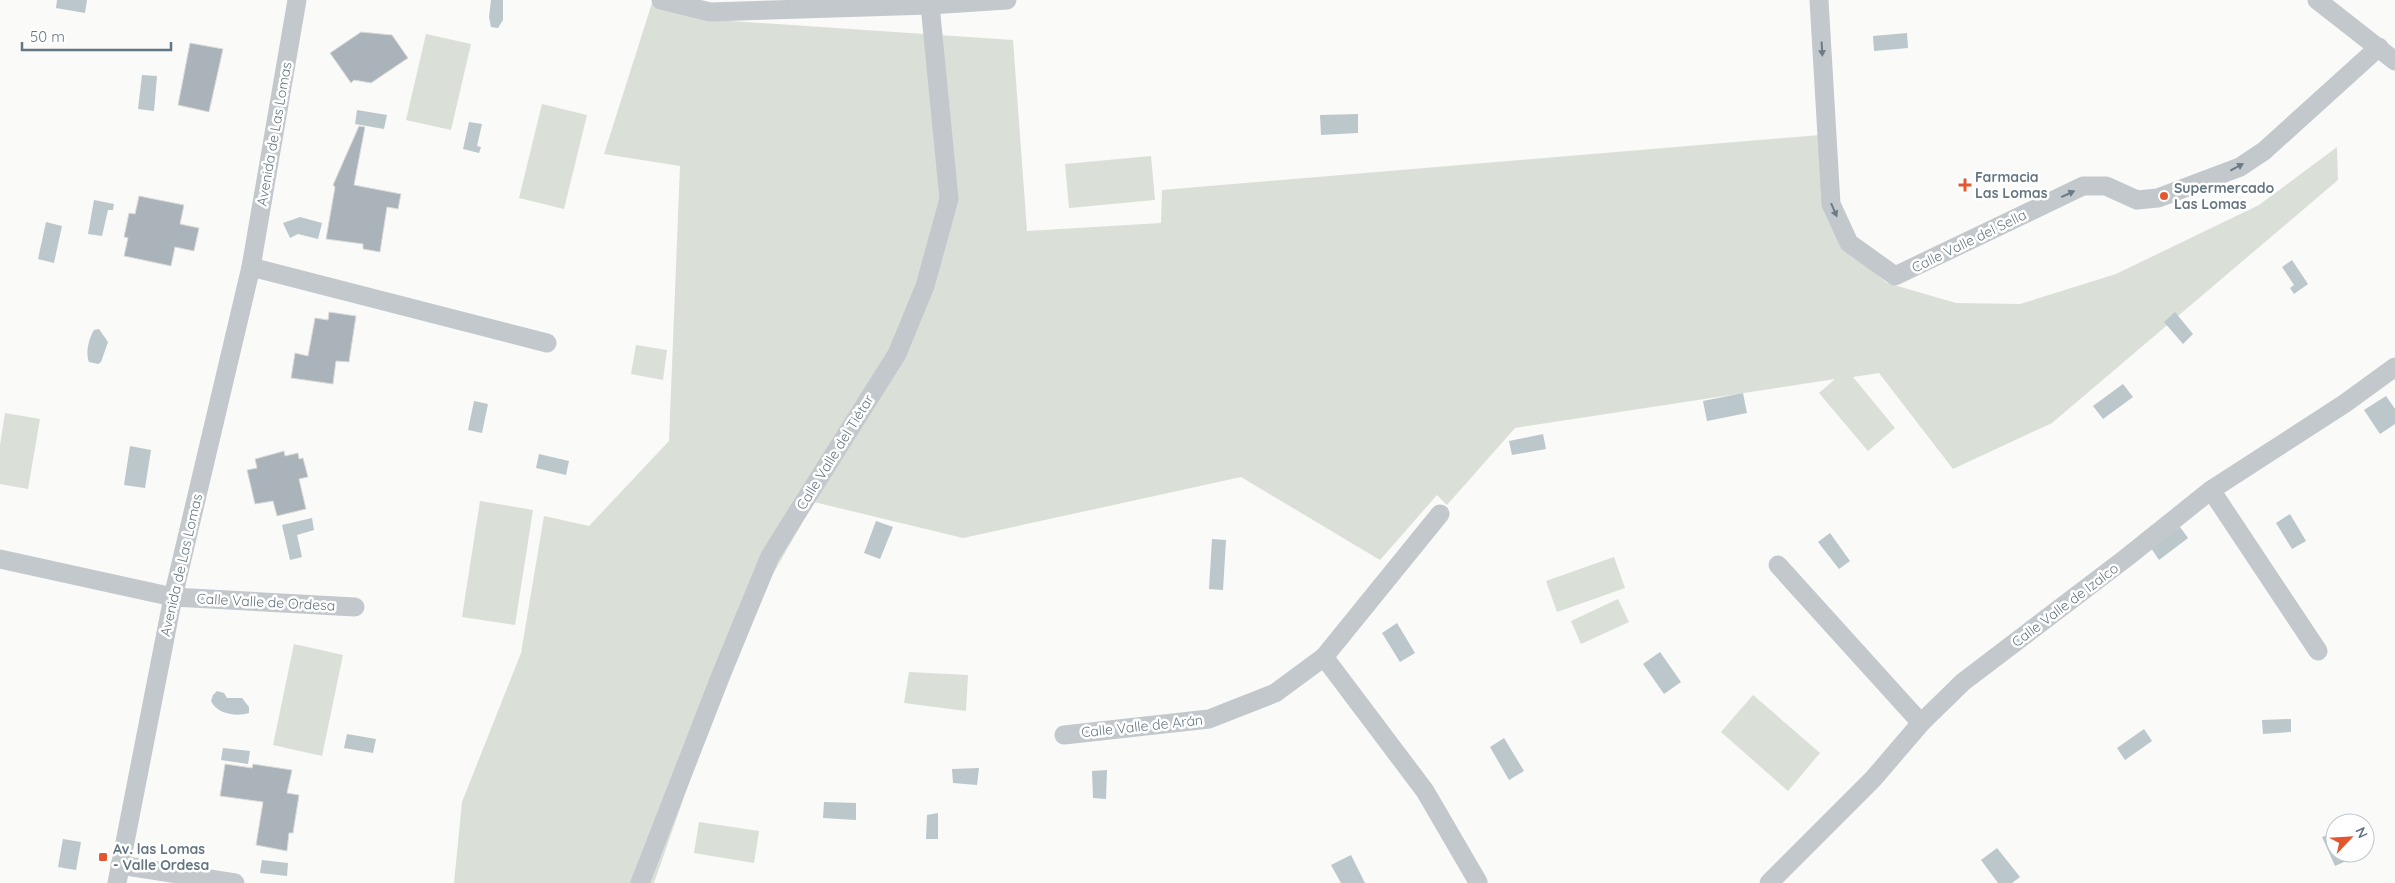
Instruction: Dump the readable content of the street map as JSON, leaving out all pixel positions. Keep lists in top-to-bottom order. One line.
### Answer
{"streets":{"street":["Avenida de Las Lomas","Calle Valle del Sella","Calle Valle del Tiétar","Calle Valle de Ordesa","Calle Valle de Izalco","Calle Valle de Arán"]},"crossings":[["Avenida de Las Lomas","Calle Valle de Ordesa"]],"places":{"health":["Farmacia Las Lomas"],"other":["Supermercado Las Lomas"],"transit":["Av. las Lomas - Valle Ordesa"]},"scale_bar":"50 m","north":"top right"}
